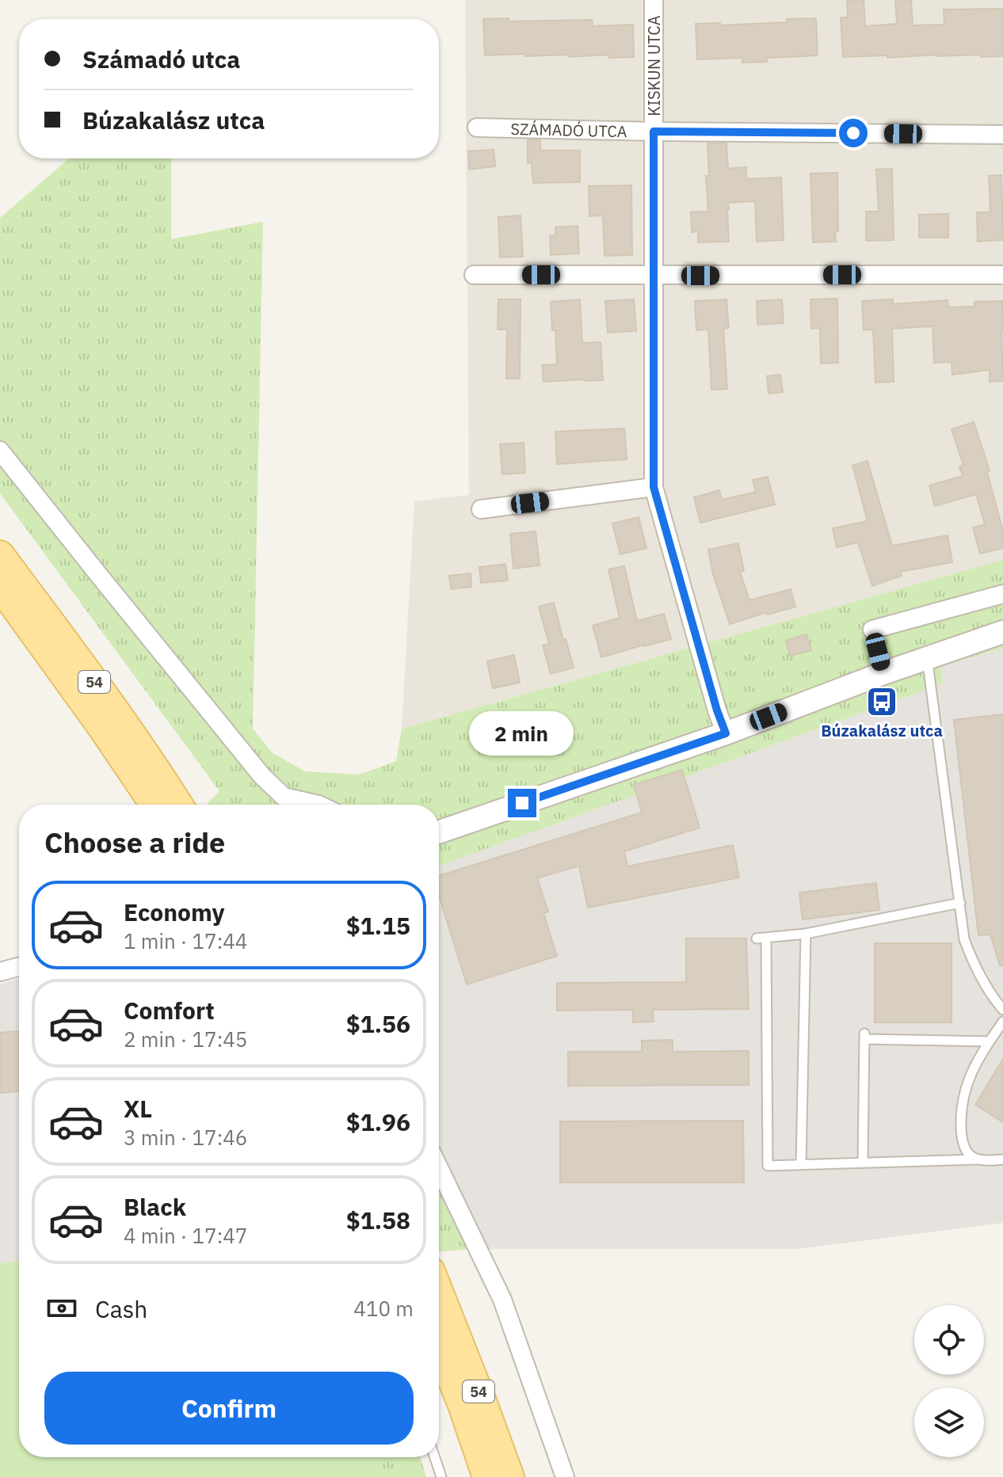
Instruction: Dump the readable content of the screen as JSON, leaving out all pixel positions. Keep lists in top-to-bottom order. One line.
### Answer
{"streets":{"main road":["54"],"street":["KISKUN UTCA","SZÁMADÓ UTCA"]},"crossings":[["KISKUN UTCA","SZÁMADÓ UTCA"]],"places":{"bus stop":["Búzakalász utca"]},"page":{"banner":["Számadó utca","Búzakalász utca"],"bubble":"2 min","heading":"Choose a ride","list":[{"name":"Economy","note":"1 min · 17:44","value":"$1.15"},{"name":"Comfort","note":"2 min · 17:45","value":"$1.56"},{"name":"XL","note":"3 min · 17:46","value":"$1.96"},{"name":"Black","note":"4 min · 17:47","value":"$1.58"}],"pay":["Cash","410 m"],"buttons":"Confirm"}}
